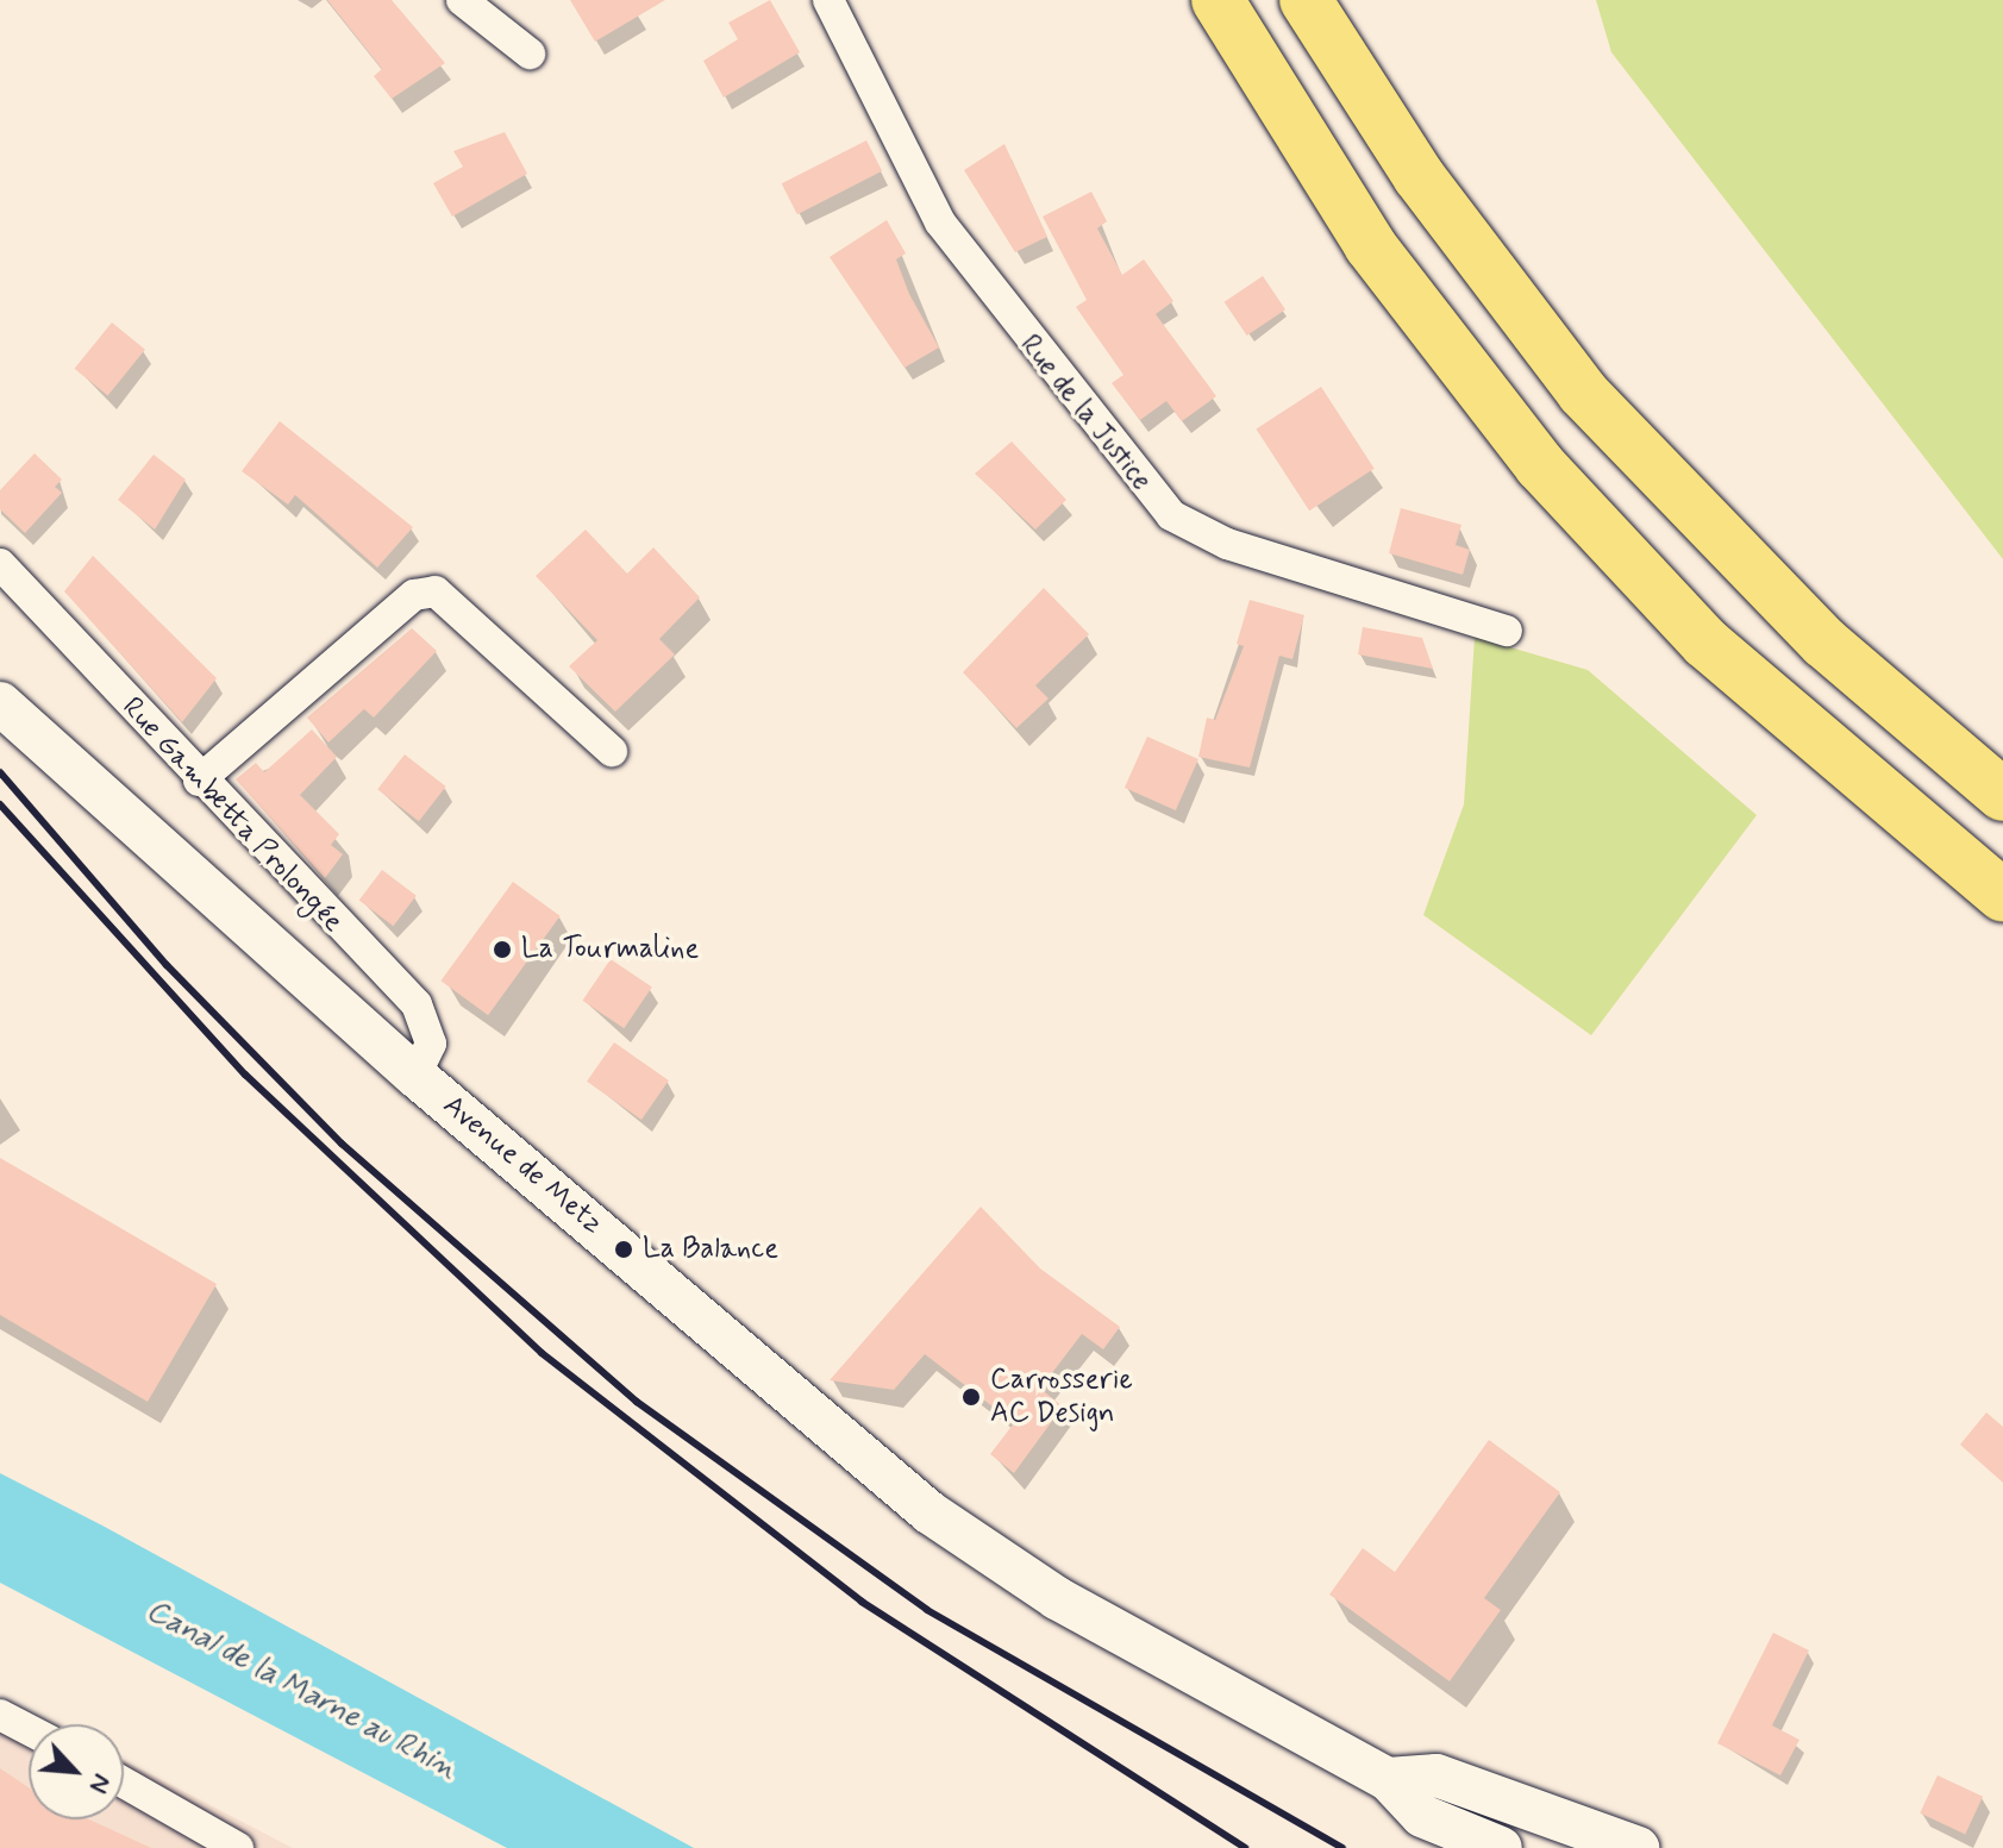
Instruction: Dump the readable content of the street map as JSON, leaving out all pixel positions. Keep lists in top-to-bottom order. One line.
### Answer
{"streets":{"main road":["Avenue de Metz"],"street":["Rue de la Justice","Rue Gambetta Prolongée"]},"crossings":[["Rue Gambetta Prolongée","Avenue de Metz"]],"water":["Canal de la Marne au Rhin"],"places":["La Tourmaline","La Balance","Carrosserie AC Design"],"north":"bottom right"}
